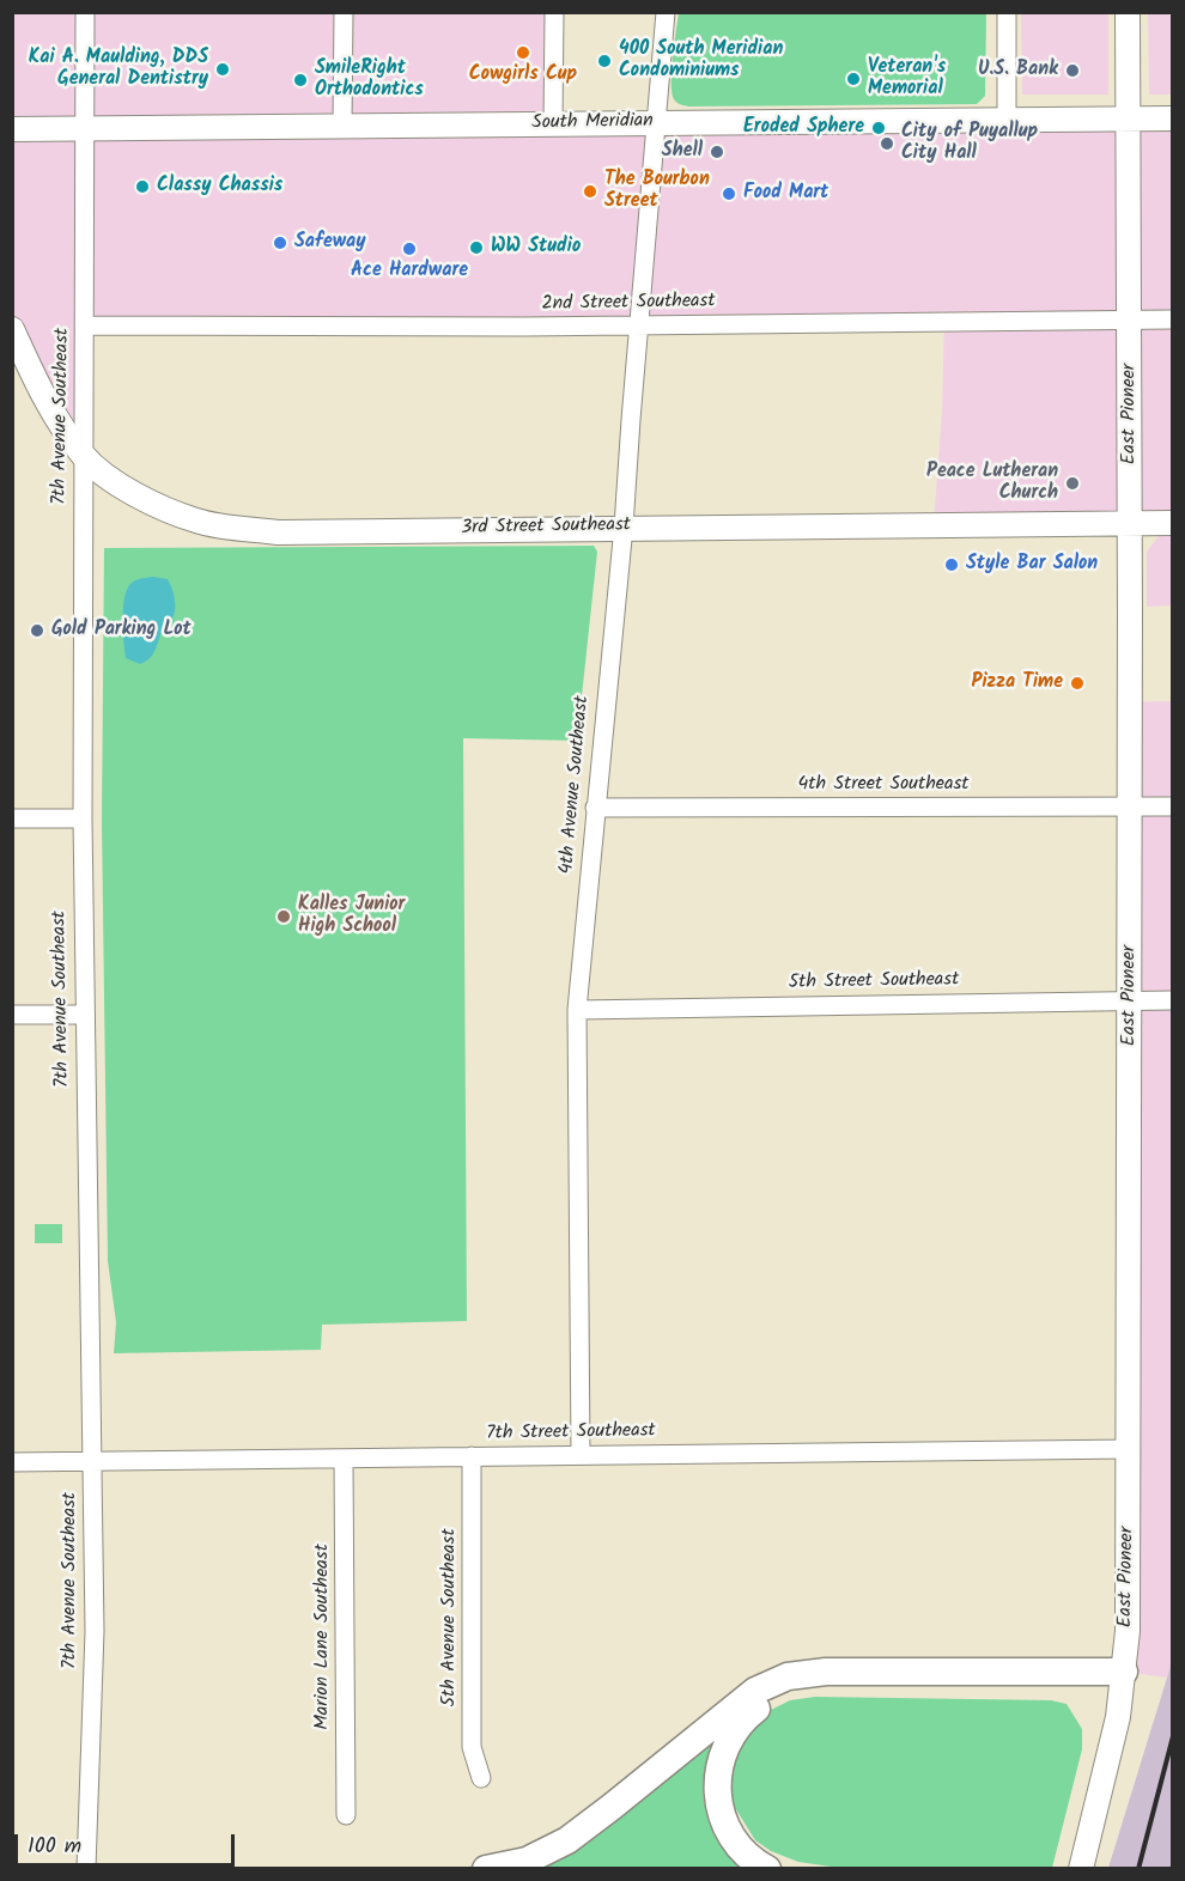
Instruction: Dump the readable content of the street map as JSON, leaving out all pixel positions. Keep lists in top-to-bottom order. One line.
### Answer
{"streets":{"main road":["South Meridian","East Pioneer","3rd Street Southeast"],"street":["2nd Street Southeast","7th Avenue Southeast","4th Avenue Southeast","4th Street Southeast","5th Street Southeast","7th Street Southeast","5th Avenue Southeast","Marion Lane Southeast"]},"crossings":[["South Meridian","East Pioneer"],["South Meridian","7th Avenue Southeast"],["South Meridian","4th Avenue Southeast"],["2nd Street Southeast","East Pioneer"],["2nd Street Southeast","7th Avenue Southeast"],["2nd Street Southeast","4th Avenue Southeast"],["East Pioneer","3rd Street Southeast"],["East Pioneer","4th Street Southeast"],["East Pioneer","5th Street Southeast"],["East Pioneer","7th Street Southeast"],["7th Avenue Southeast","3rd Street Southeast"],["7th Avenue Southeast","7th Street Southeast"],["3rd Street Southeast","4th Avenue Southeast"],["4th Avenue Southeast","4th Street Southeast"],["4th Avenue Southeast","5th Street Southeast"],["4th Avenue Southeast","7th Street Southeast"],["7th Street Southeast","5th Avenue Southeast"],["7th Street Southeast","Marion Lane Southeast"]],"places":["Cowgirls Cup","400 South Meridian Condominiums","Kai A. Maulding, DDS General Dentistry","U.S. Bank","Veteran's Memorial","SmileRight Orthodontics","Eroded Sphere","City of Puyallup City Hall","Shell","Classy Chassis","The Bourbon Street","Food Mart","Safeway","WW Studio","Ace Hardware","Peace Lutheran Church","Style Bar Salon","Gold Parking Lot","Pizza Time","Kalles Junior High School"],"scale_bar":"100 m"}
